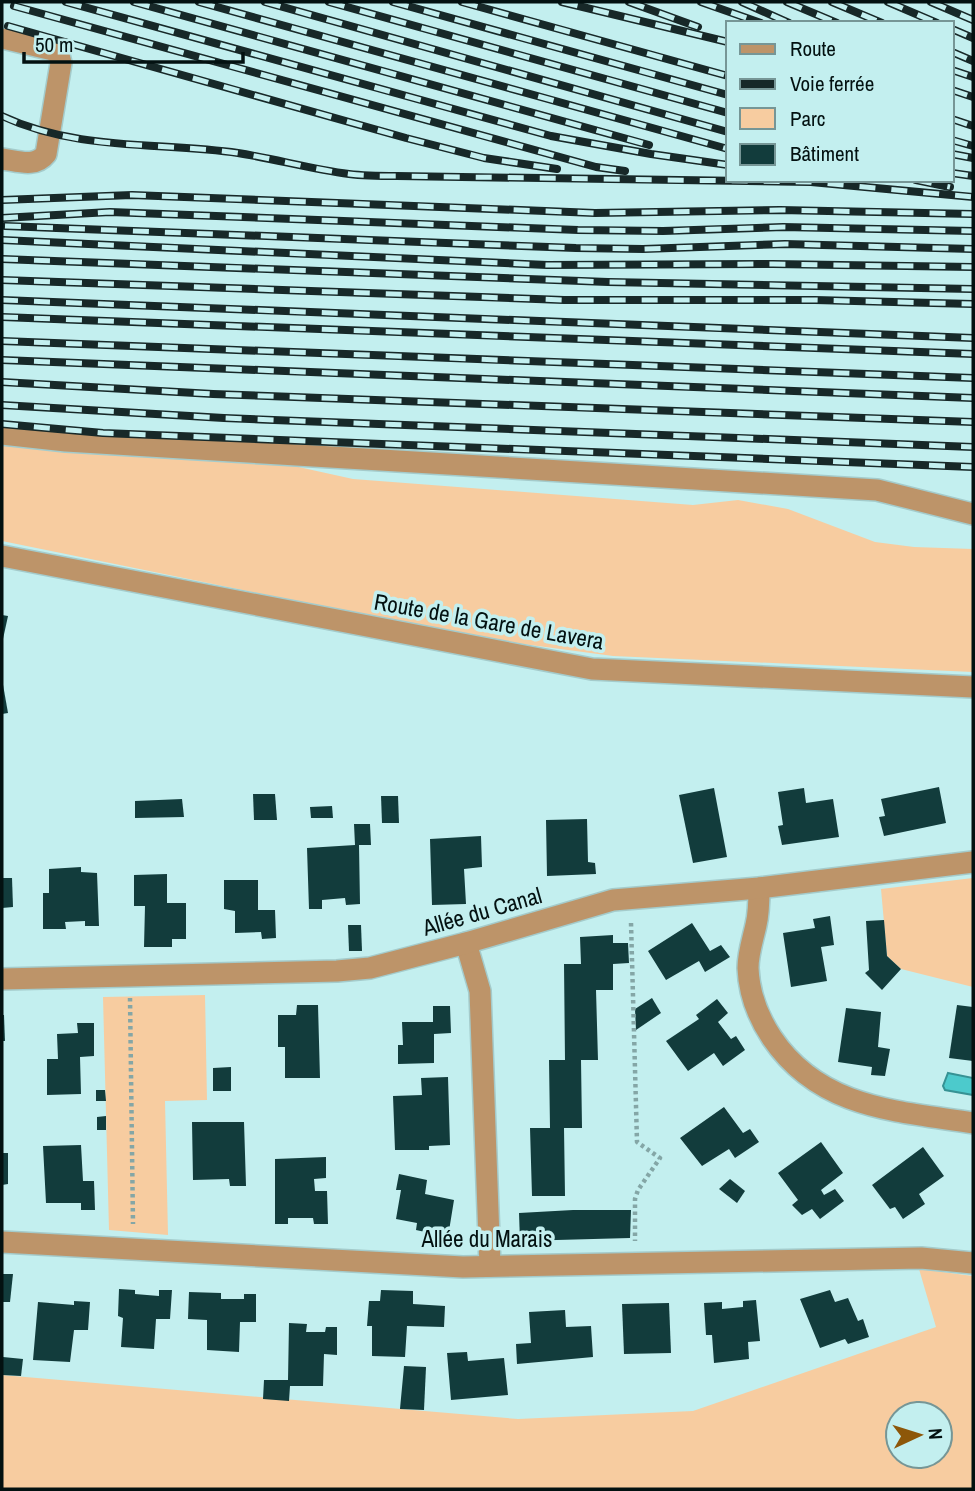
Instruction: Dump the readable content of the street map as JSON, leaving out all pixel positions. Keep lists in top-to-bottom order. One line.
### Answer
{"streets":{"street":["Route de la Gare de Lavera","Allée du Canal","Allée du Marais"]},"legend":["Route","Voie ferrée","Parc","Bâtiment"],"scale_bar":"50 m","north":"right"}
